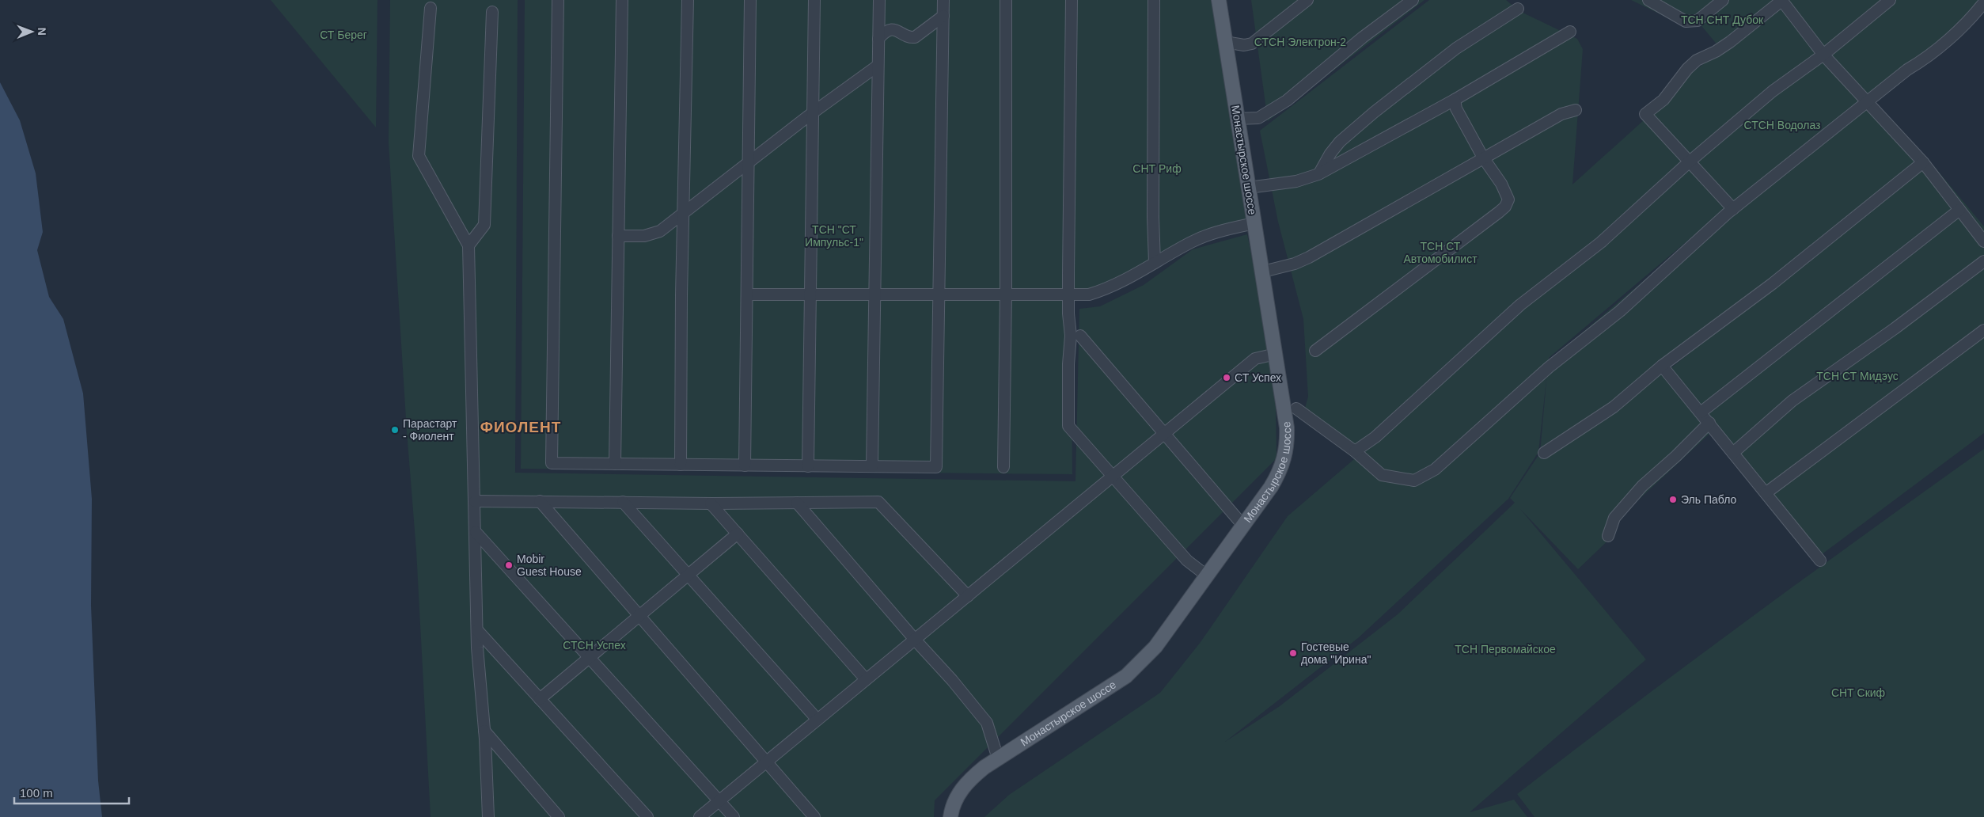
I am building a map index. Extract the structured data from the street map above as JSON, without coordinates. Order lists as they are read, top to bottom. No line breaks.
{"streets":{"main road":["Монастырское шоссе"]},"districts":["ФИОЛЕНТ"],"parks":["ТСН СНТ Дубок","СТ Берег","СТСН Электрон-2","СТСН Водолаз","СНТ Риф","ТСН \"СТ Импульс-1\"","ТСН СТ Автомобилист","ТСН СТ Мидэус","СТСН Успех","ТСН Первомайское","СНТ Скиф"],"places":["СТ Успех","Парастарт - Фиолент","Эль Пабло","Mobir Guest House","Гостевые дома \"Ирина\""],"scale_bar":"100 m","north":"right"}
